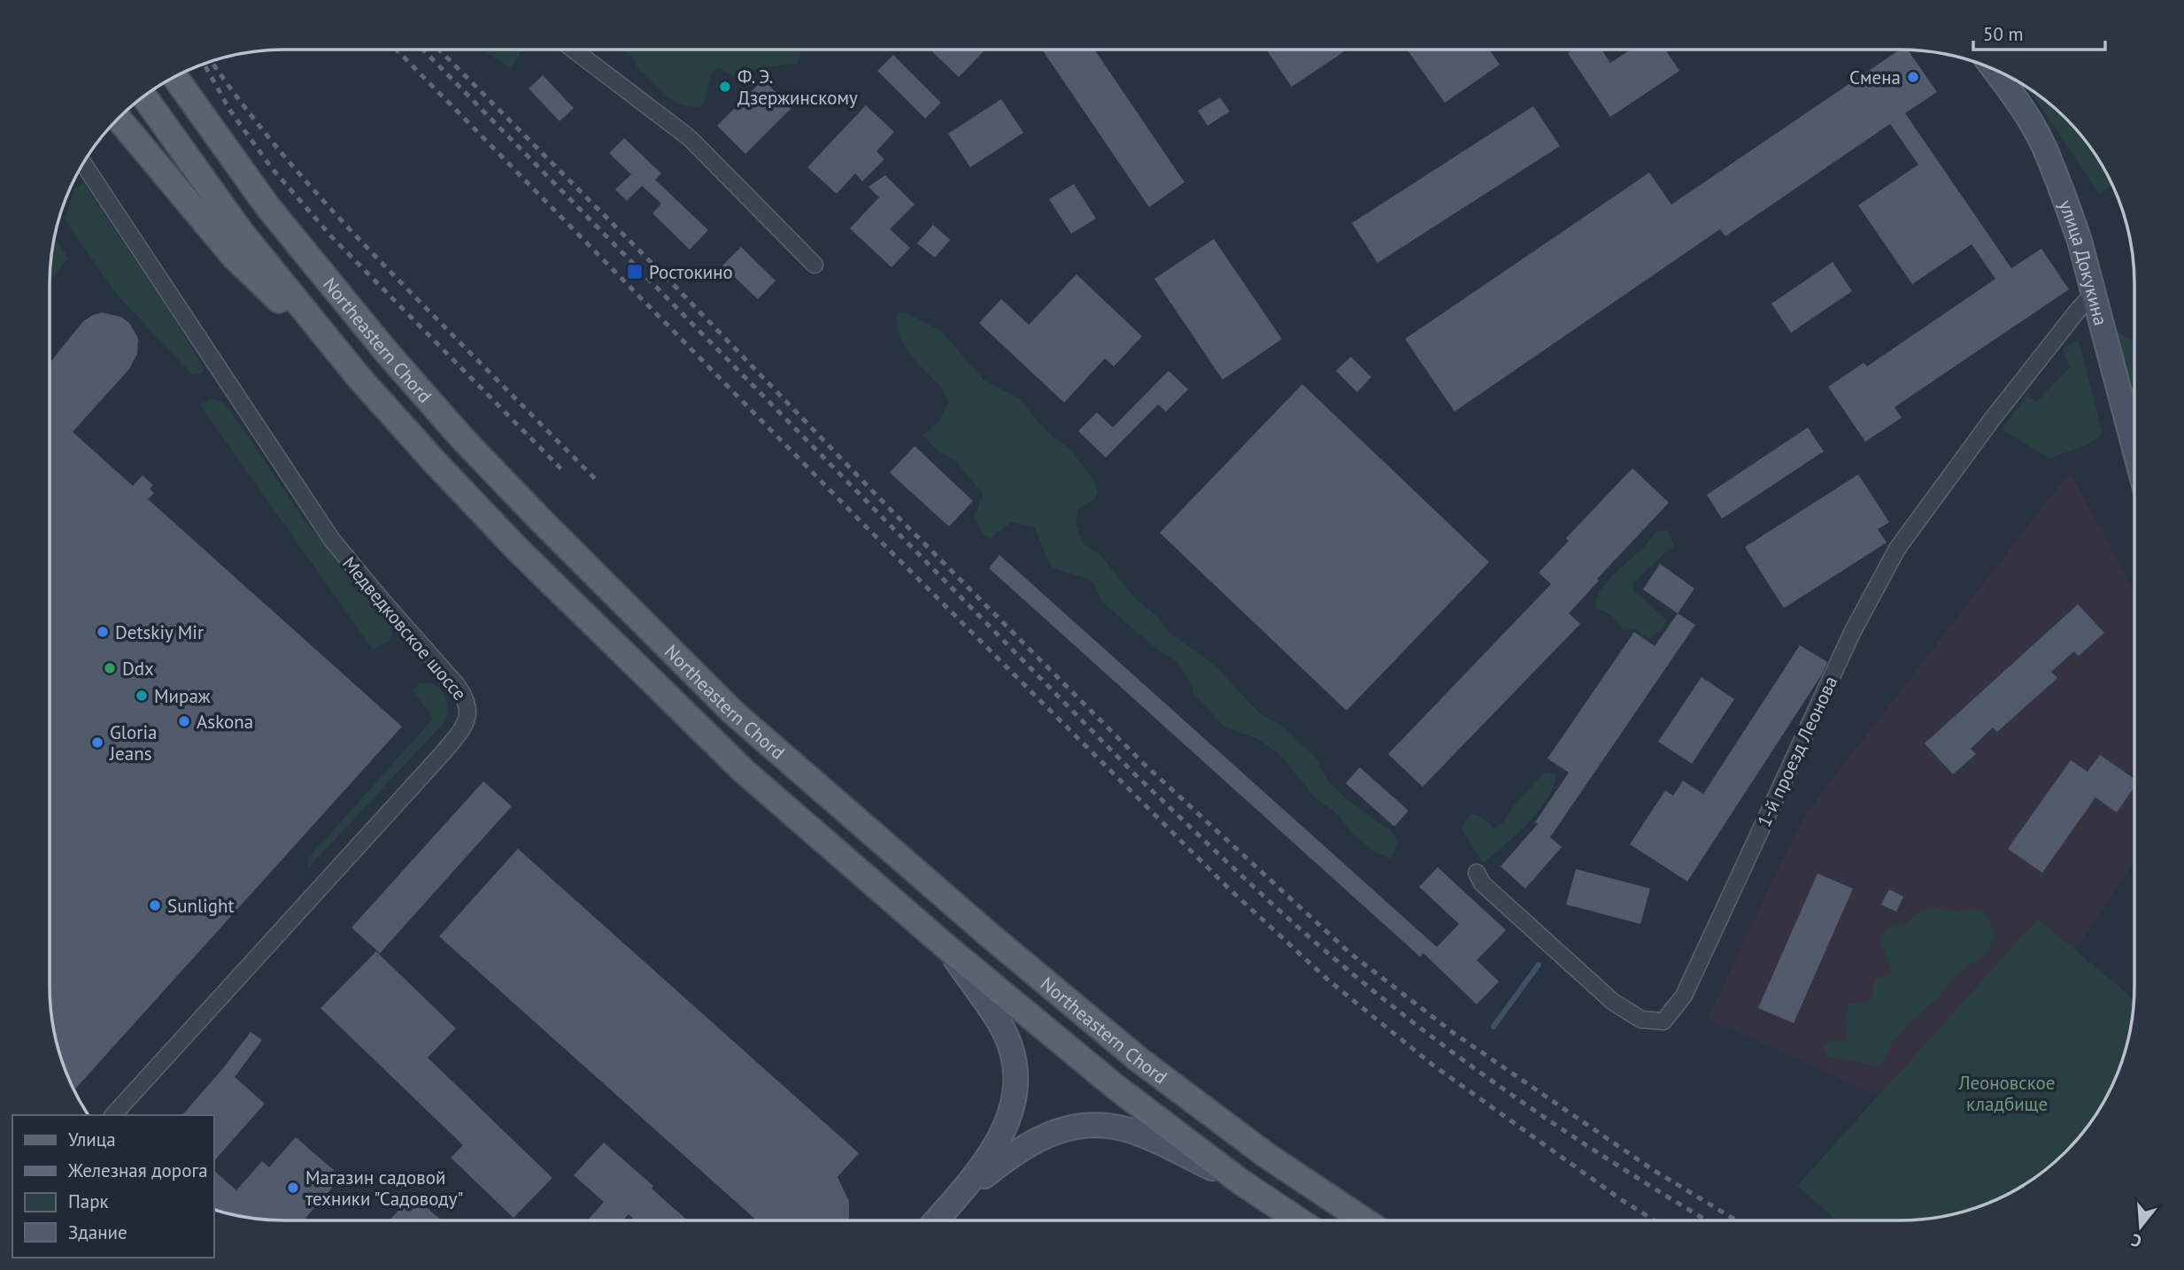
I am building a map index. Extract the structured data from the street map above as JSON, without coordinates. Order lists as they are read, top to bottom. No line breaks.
{"streets":{"main road":["улица Докукина","Northeastern Chord"],"street":["Медведковское шоссе","1-й проезд Леонова"]},"crossings":[["улица Докукина","1-й проезд Леонова"]],"parks":["Леоновское кладбище"],"places":{"other":["Смена","Ф. Э. Дзержинскому","Detskiy Mir","Ddx","Мираж","Askona","Gloria Jeans","Sunlight","Магазин садовой техники \"Садоводу\""],"transit":["Ростокино"]},"legend":["Улица","Железная дорога","Парк","Здание"],"scale_bar":"50 m","north":"bottom"}
